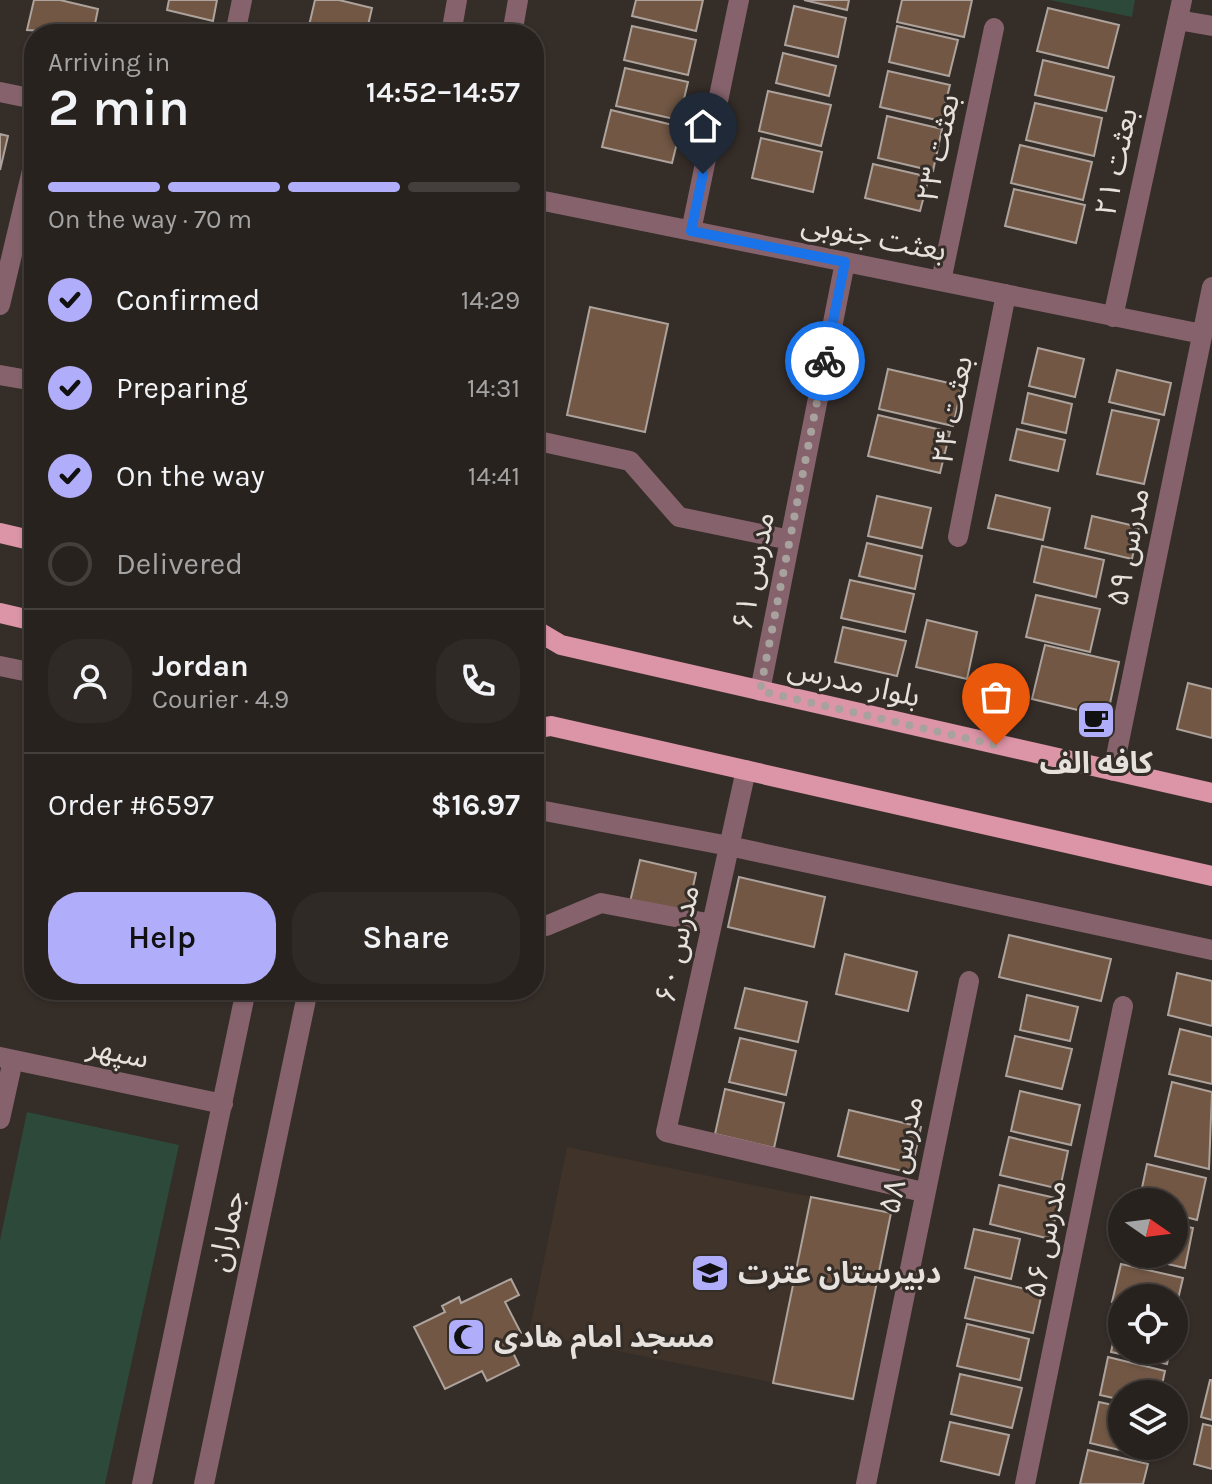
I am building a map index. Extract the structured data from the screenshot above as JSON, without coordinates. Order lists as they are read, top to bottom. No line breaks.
{"streets":{"main road":["بلوار مدرس"],"street":["بعثت ۲۳","بعثت ۲۱","بعثت جنوبی","بعثت ۲۴","مدرس ۵۹","مدرس ۶۱","مدرس ۶۰","سپهر","مدرس ۵۸","جماران","مدرس ۵۶"]},"crossings":[["بعثت ۲۳","بعثت جنوبی"],["بعثت ۲۱","بعثت جنوبی"],["بعثت جنوبی","بعثت ۲۴"],["بعثت جنوبی","مدرس ۵۹"],["بعثت جنوبی","مدرس ۶۱"],["مدرس ۵۹","بلوار مدرس"],["مدرس ۶۱","بلوار مدرس"],["مدرس ۶۰","مدرس ۵۸"],["سپهر","جماران"]],"places":{"cafe":["کافه الف"],"school or university":["دبیرستان عترت"],"mosque":["مسجد امام هادی"]},"north":"right","page":{"heading":["2 min","Arriving in","14:52–14:57"],"panel":["Jordan","Courier · 4.9","Order #6597","$16.97"],"bar":"On the way · 70 m","list":[["Confirmed","14:29"],["Preparing","14:31"],["On the way","14:41"],"Delivered"],"buttons":["Help","Share"]}}
